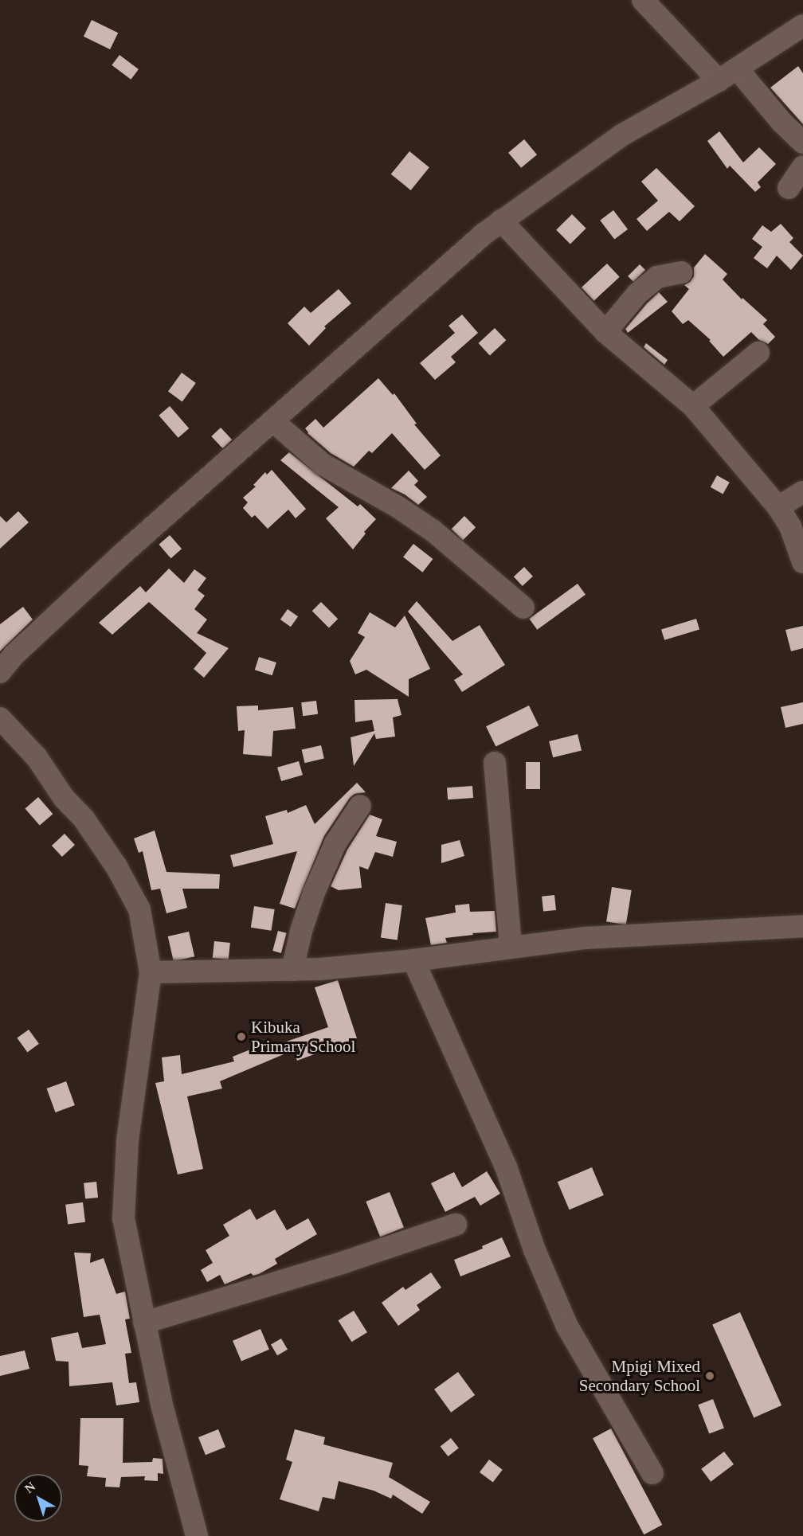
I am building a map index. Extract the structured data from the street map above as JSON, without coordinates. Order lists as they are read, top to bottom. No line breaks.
{"places":["Kibuka Primary School","Mpigi Mixed Secondary School"],"north":"top left"}
